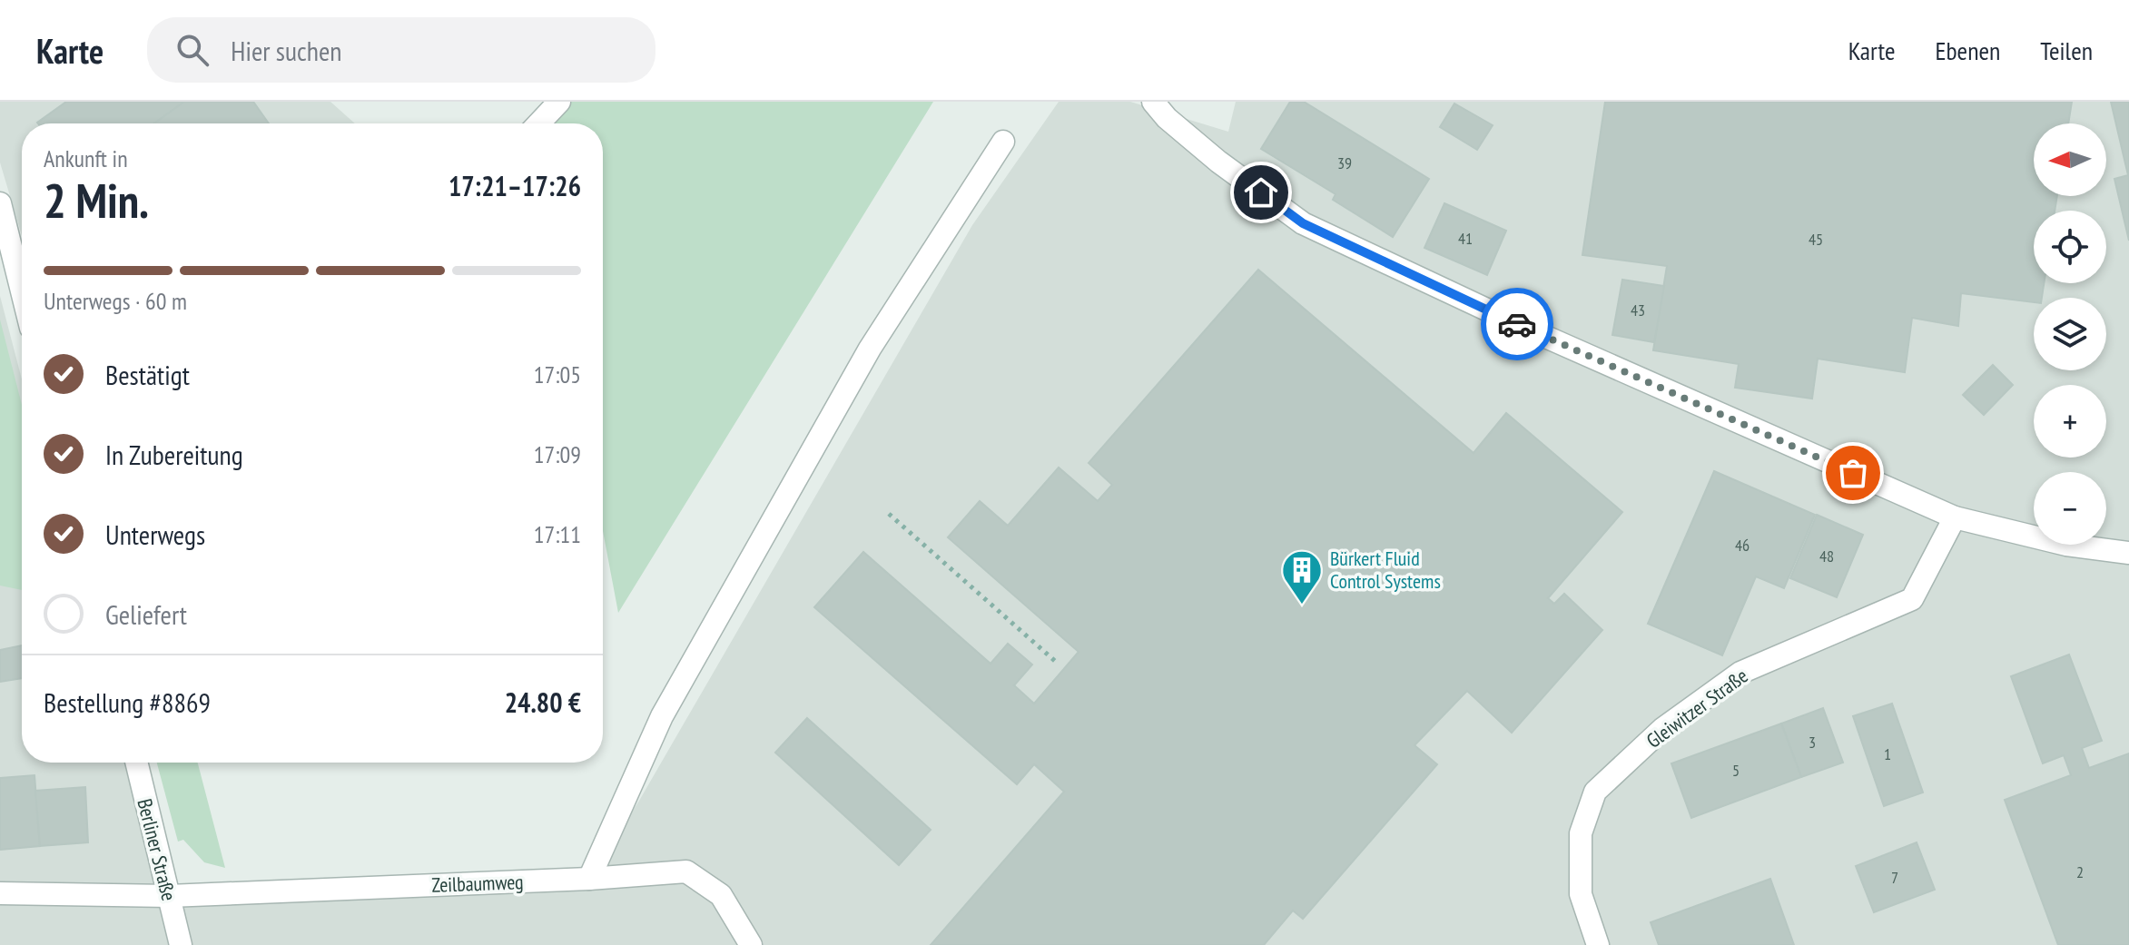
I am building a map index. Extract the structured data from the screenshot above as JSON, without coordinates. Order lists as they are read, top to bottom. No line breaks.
{"streets":{"street":["Gleiwitzer Straße","Berliner Straße","Zeilbaumweg"]},"crossings":[["Berliner Straße","Zeilbaumweg"]],"places":{"building":["Bürkert Fluid Control Systems"]},"house_numbers":["39","41","45","43","46","48","3","1","5","2","7"],"north":"left","page":{"header":"Karte","search":"Hier suchen","nav":["Karte","Ebenen","Teilen"],"map_buttons":["+","−"],"heading":["2 Min.","Ankunft in","17:21–17:26"],"panel":["Bestellung #8869","24.80 €"],"bar":"Unterwegs · 60 m","list":[["Bestätigt","17:05"],["In Zubereitung","17:09"],["Unterwegs","17:11"],"Geliefert"]}}
